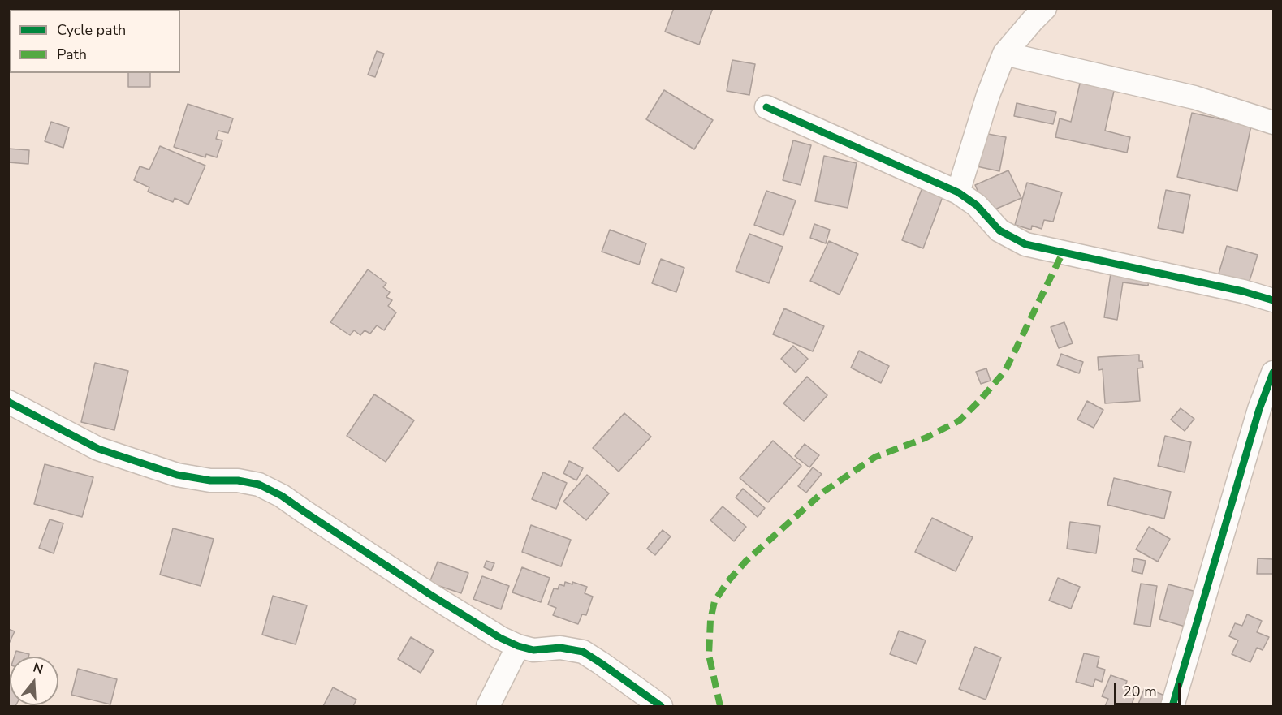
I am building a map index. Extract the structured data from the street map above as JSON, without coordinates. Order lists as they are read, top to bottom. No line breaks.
{"legend":["Cycle path","Path"],"scale_bar":"20 m","north":"top"}
